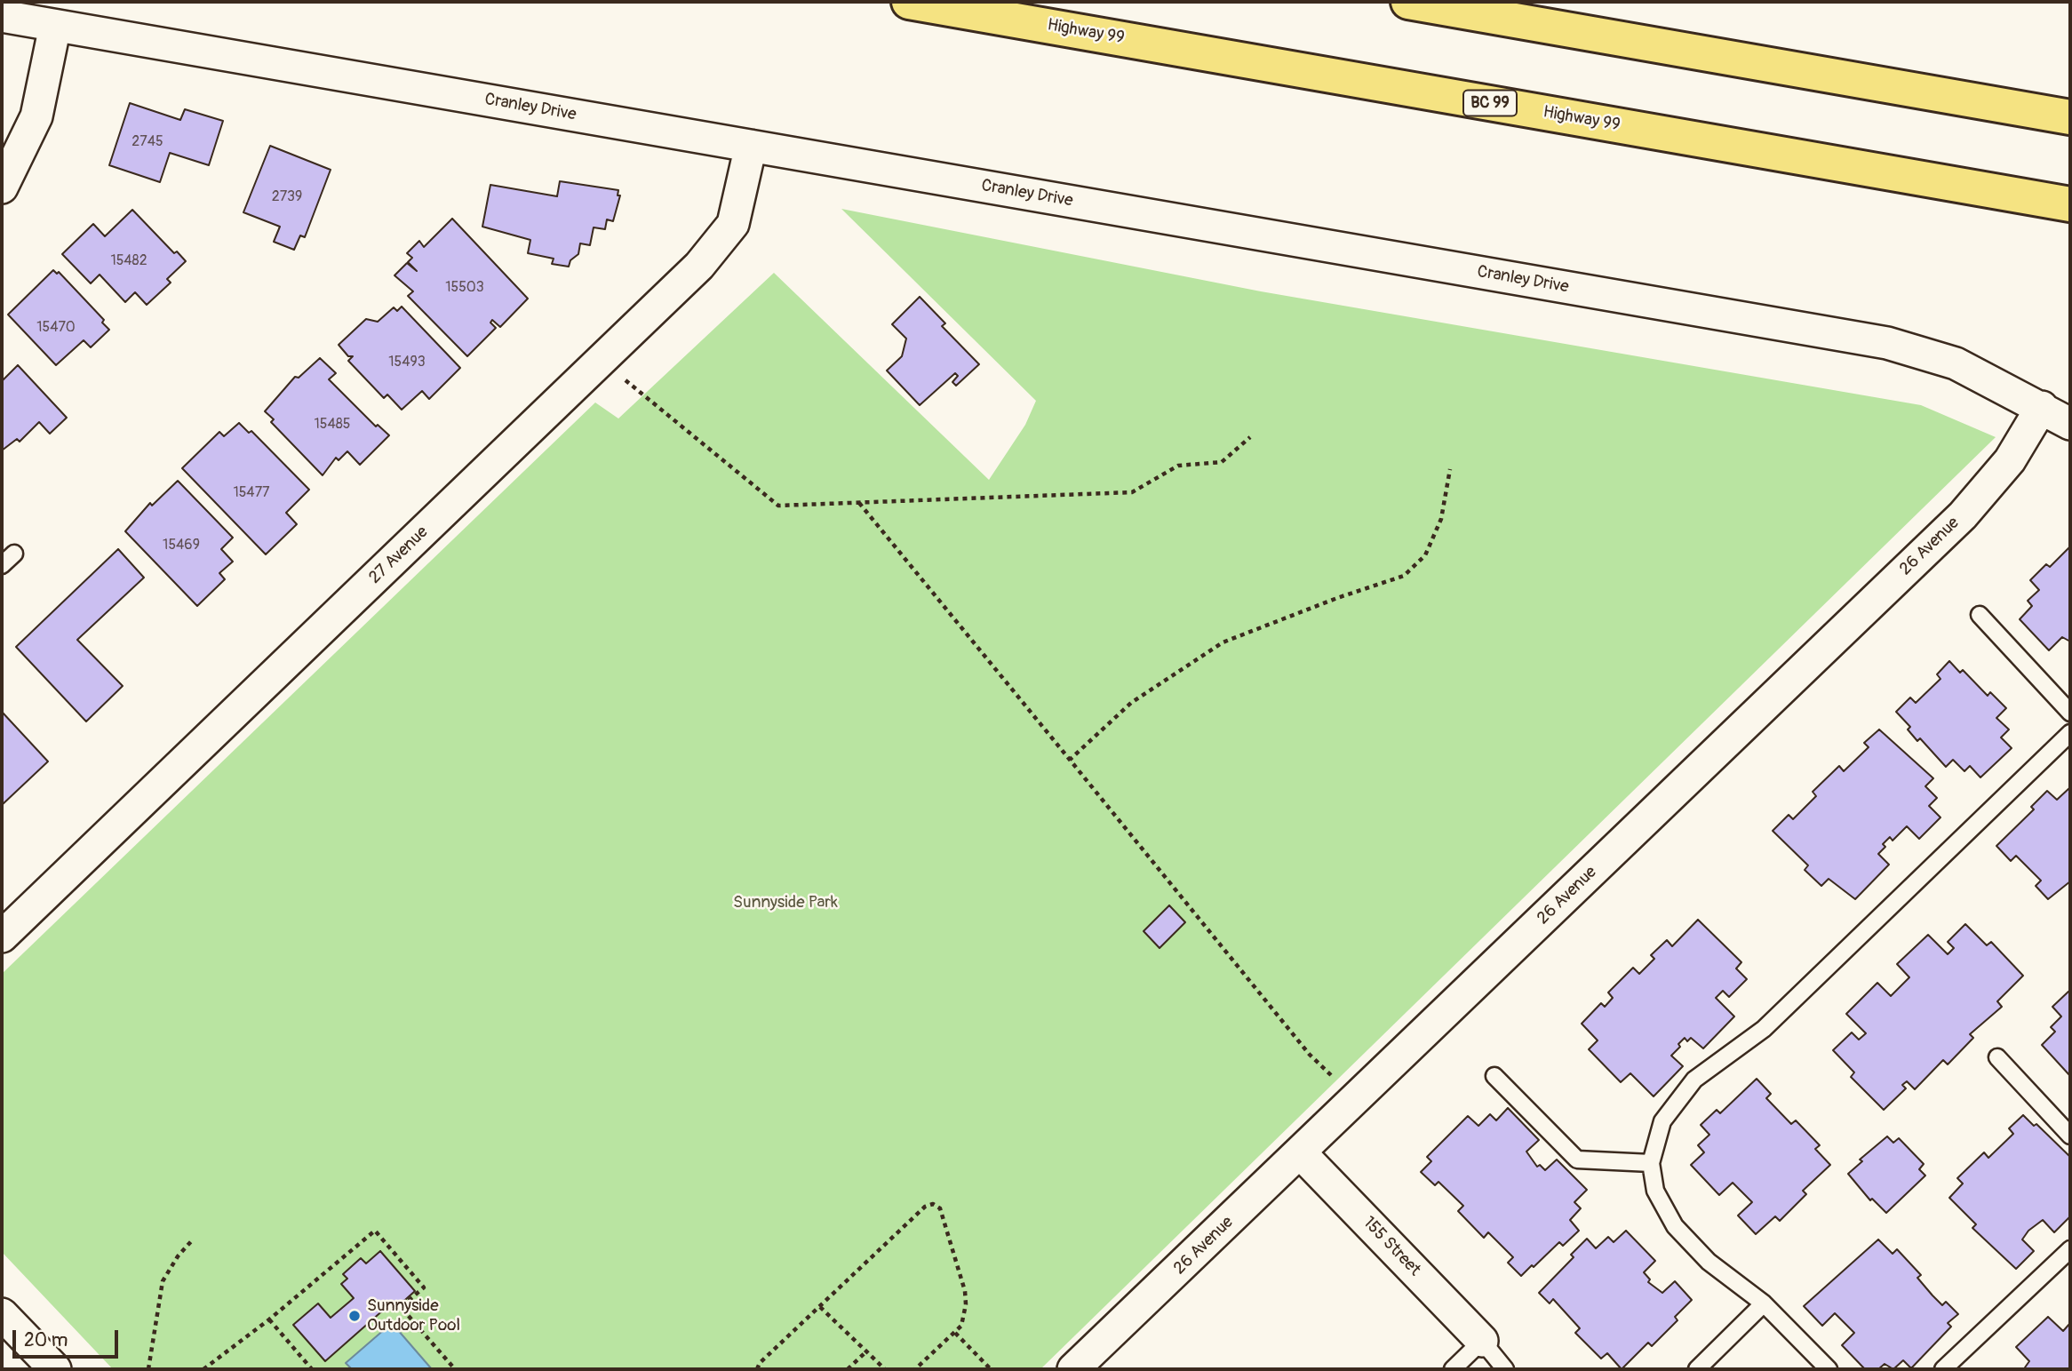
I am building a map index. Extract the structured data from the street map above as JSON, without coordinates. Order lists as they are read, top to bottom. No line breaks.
{"streets":{"highway":["Highway 99","BC 99"],"street":["Cranley Drive","26 Avenue","27 Avenue","155 Street"]},"crossings":[["Cranley Drive","26 Avenue"],["Cranley Drive","27 Avenue"],["26 Avenue","155 Street"]],"parks":["Sunnyside Park"],"places":["Sunnyside Outdoor Pool"],"house_numbers":["2745","2739","15482","15503","15470","15493","15485","15477","15469"],"scale_bar":"20 m"}
